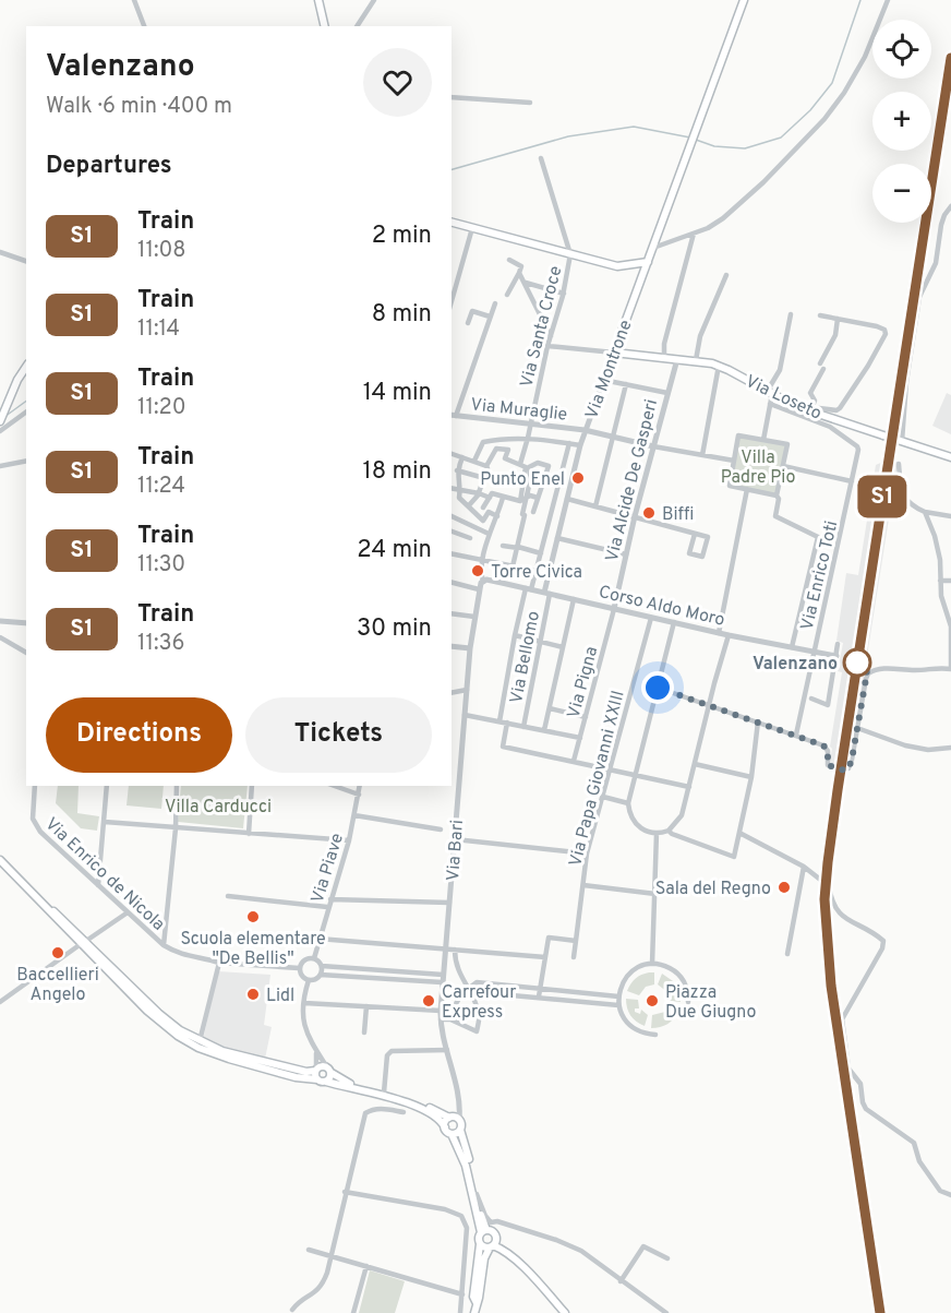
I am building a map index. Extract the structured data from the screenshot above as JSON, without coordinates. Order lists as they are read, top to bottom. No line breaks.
{"streets":{"main road":["Via Montrone","Via Loseto"],"street":["Via Santa Croce","Via Muraglie","Via Alcide De Gasperi","Via Enrico Toti","Corso Aldo Moro","Via Bellomo","Via Pigna","Via Papa Giovanni XXIII","Via Bari","Via Piave","Via Enrico de Nicola"]},"crossings":[["Via Santa Croce","Via Muraglie"],["Via Montrone","Via Loseto"],["Via Montrone","Via Muraglie"],["Via Montrone","Corso Aldo Moro"],["Via Montrone","Via Bellomo"],["Via Loseto","Via Alcide De Gasperi"],["Via Muraglie","Via Alcide De Gasperi"],["Via Alcide De Gasperi","Corso Aldo Moro"],["Via Alcide De Gasperi","Via Pigna"],["Via Enrico Toti","Corso Aldo Moro"],["Corso Aldo Moro","Via Bellomo"],["Corso Aldo Moro","Via Pigna"],["Corso Aldo Moro","Via Papa Giovanni XXIII"],["Corso Aldo Moro","Via Bari"]],"parks":["Villa Padre Pio","Villa Carducci"],"places":["Punto Enel","Biffi","Torre Civica","Valenzano","Sala del Regno","Scuola elementare \"De Bellis\"","Baccellieri Angelo","Lidl","Carrefour Express","Piazza Due Giugno"],"page":{"on_map":"S1","map_buttons":["+","−"],"heading":[["Valenzano","Walk · 6 min · 400 m"],"Departures"],"list":[{"mark":"S1","name":"Train","note":"11:08","value":"2 min"},{"mark":"S1","name":"Train","note":"11:14","value":"8 min"},{"mark":"S1","name":"Train","note":"11:20","value":"14 min"},{"mark":"S1","name":"Train","note":"11:24","value":"18 min"},{"mark":"S1","name":"Train","note":"11:30","value":"24 min"},{"mark":"S1","name":"Train","note":"11:36","value":"30 min"}],"buttons":["Directions","Tickets"]}}
